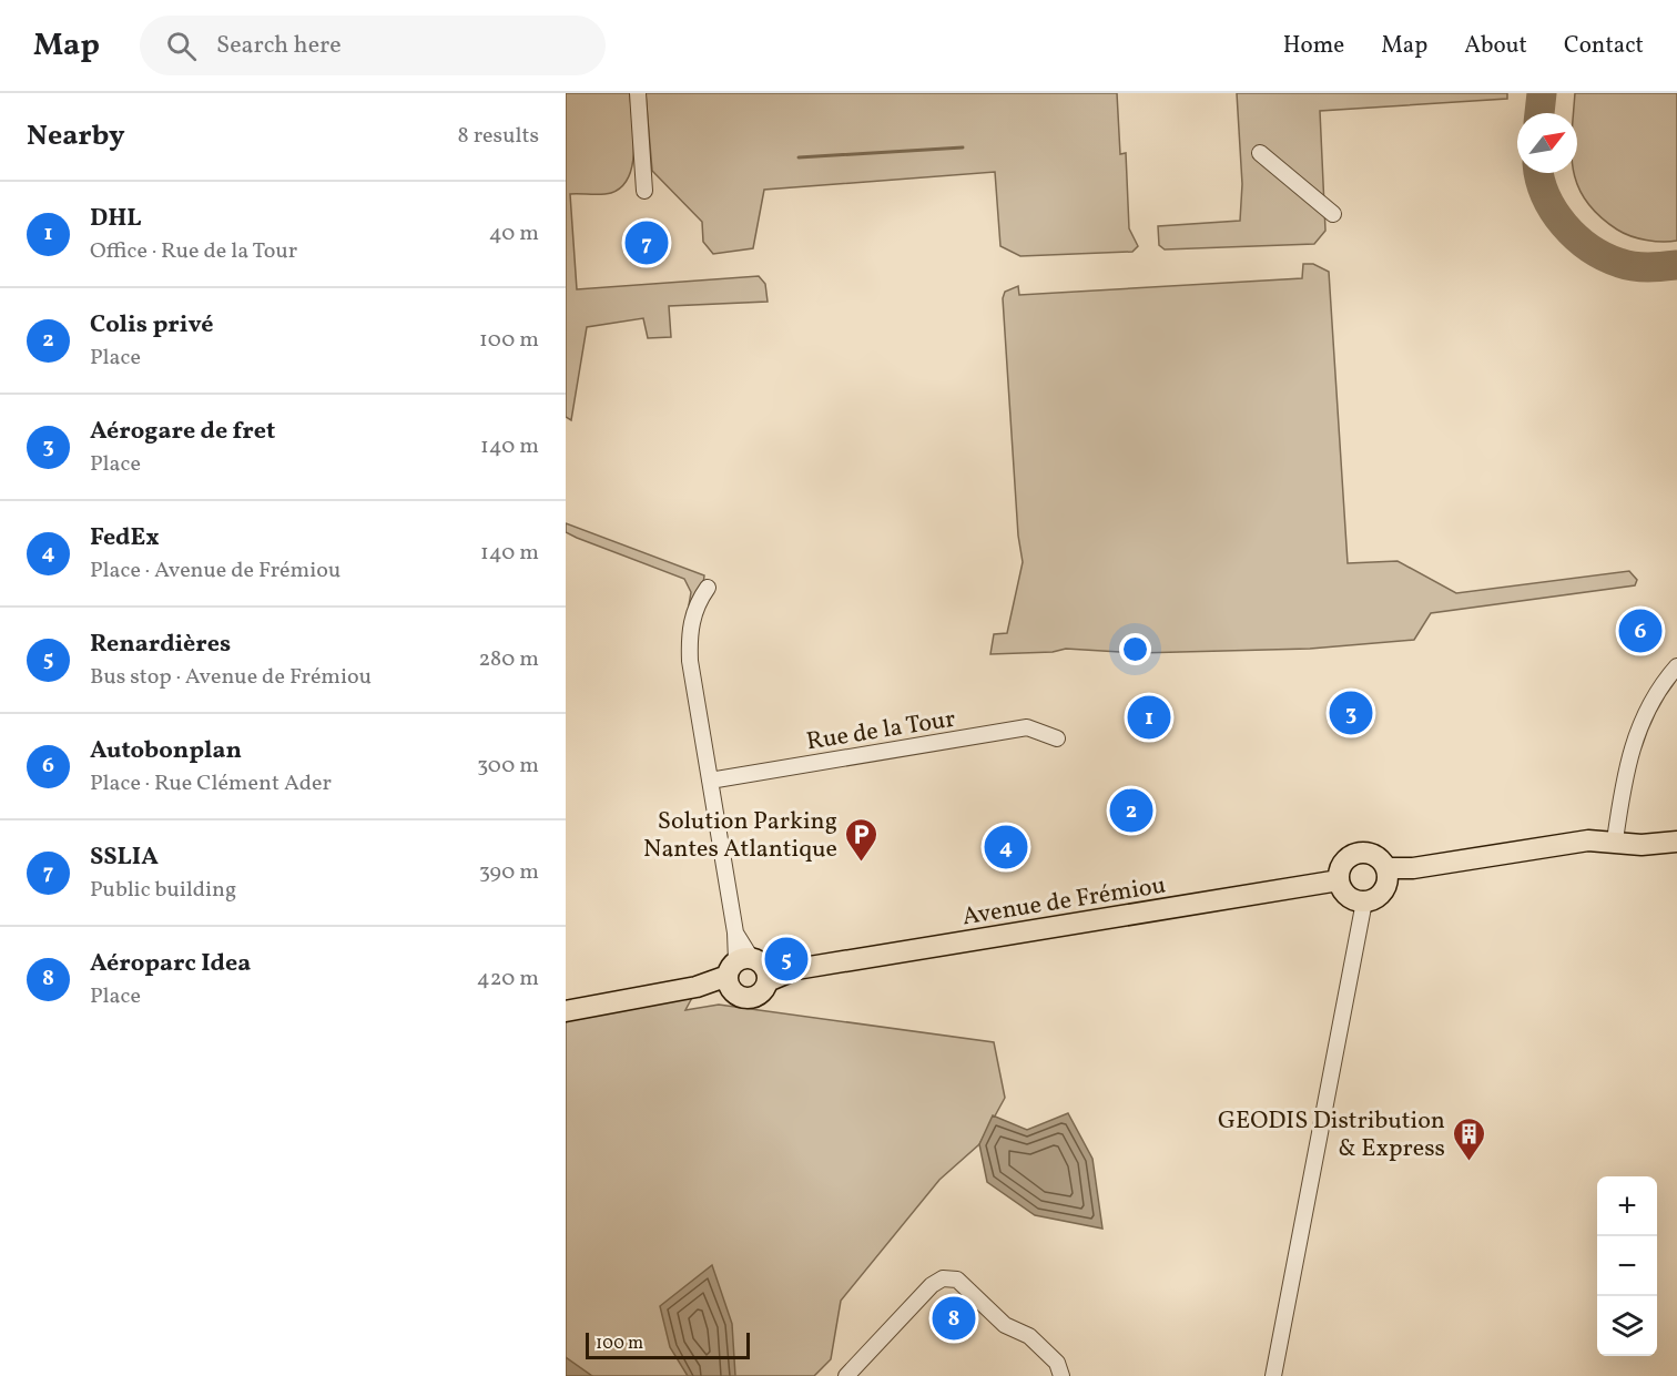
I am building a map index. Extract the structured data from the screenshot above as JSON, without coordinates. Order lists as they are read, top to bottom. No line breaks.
{"streets":{"main road":["Avenue de Frémiou"],"street":["Rue de la Tour"]},"places":{"parking":["Solution Parking Nantes Atlantique"],"building":["GEODIS Distribution & Express"]},"scale_bar":"100 m","north":"top right","page":{"header":"Map","search":"Search here","nav":["Home","Map","About","Contact"],"heading":["Nearby","8 results"],"list":[{"mark":"1","name":"DHL","note":"Office · Rue de la Tour","value":"40 m"},{"mark":"2","name":"Colis privé","note":"Place","value":"100 m"},{"mark":"3","name":"Aérogare de fret","note":"Place","value":"140 m"},{"mark":"4","name":"FedEx","note":"Place · Avenue de Frémiou","value":"140 m"},{"mark":"5","name":"Renardières","note":"Bus stop · Avenue de Frémiou","value":"280 m"},{"mark":"6","name":"Autobonplan","note":"Place · Rue Clément Ader","value":"300 m"},{"mark":"7","name":"SSLIA","note":"Public building","value":"390 m"},{"mark":"8","name":"Aéroparc Idea","note":"Place","value":"420 m"}],"pins":["7","6","3","1","2","4","5","8"],"map_buttons":["+","−"],"scale":"100 m"}}
